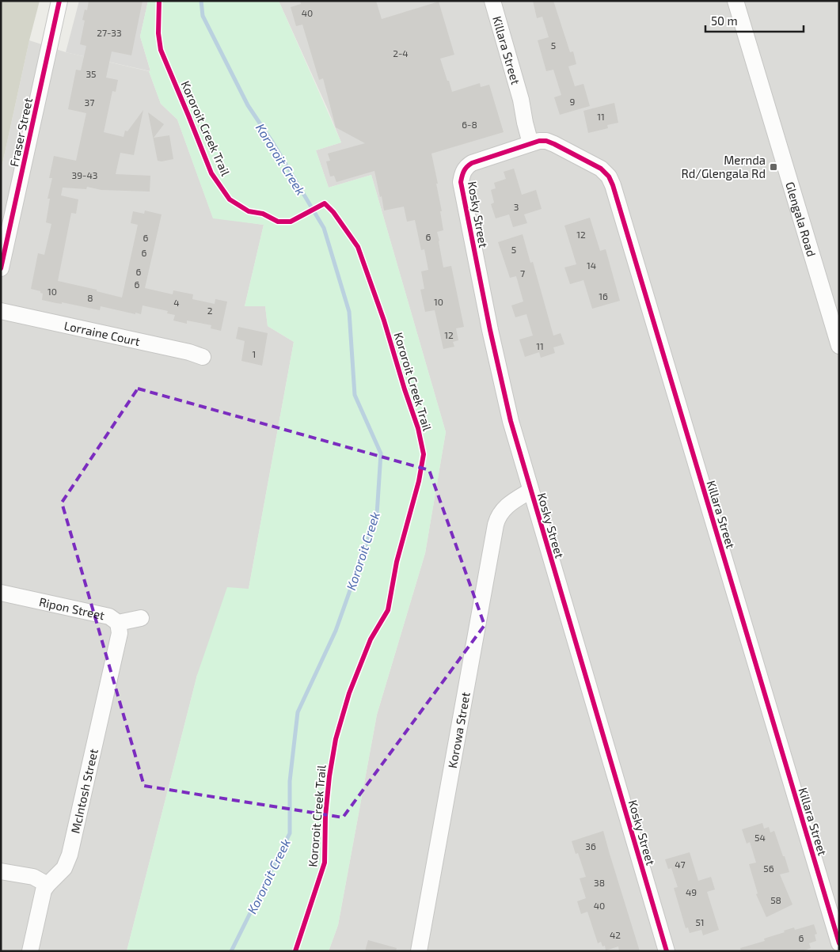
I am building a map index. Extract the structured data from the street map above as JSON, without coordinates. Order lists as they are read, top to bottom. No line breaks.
{"streets":{"street":["Killara Street","Fraser Street","Kosky Street","Glengala Road","Lorraine Court","Ripon Street","Korowa Street","McIntosh Street"],"cycle path":["Kororoit Creek Trail"]},"crossings":[["Killara Street","Kosky Street"],["Kosky Street","Korowa Street"],["Ripon Street","McIntosh Street"]],"water":["Kororoit Creek"],"places":{"transit":["Mernda Rd/Glengala Rd"]},"house_numbers":["40","27-33","5","2-4","35","9","37","11","6-8","39-43","3","12","6","6","5","6","14","6","7","6","10","16","8","10","4","2","12","11","1","54","36","47","56","38","49","58","40","51","42","6"],"scale_bar":"50 m"}
